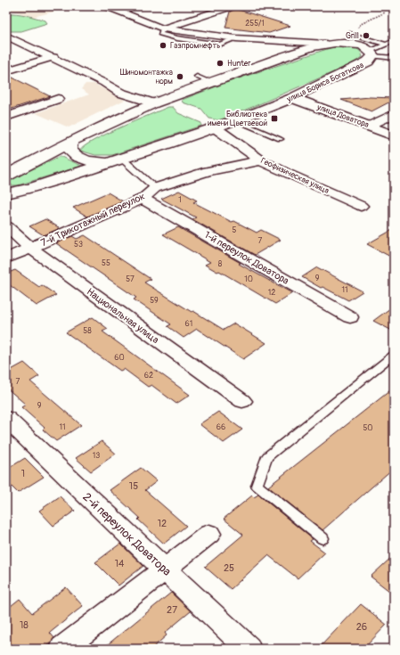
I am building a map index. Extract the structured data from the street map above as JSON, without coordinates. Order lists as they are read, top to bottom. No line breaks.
{"streets":{"main road":["улица Бориса Богаткова","улица Доватора"],"street":["Геофизическая улица","7-й Трикотажный переулок","1-й переулок Доватора","Национальная улица","2-й переулок Доватора"]},"crossings":[["улица Бориса Богаткова","улица Доватора"],["улица Бориса Богаткова","Геофизическая улица"],["Геофизическая улица","7-й Трикотажный переулок"],["7-й Трикотажный переулок","1-й переулок Доватора"],["7-й Трикотажный переулок","Национальная улица"]],"places":{"other":["Grill","Газпромнефть","Hunter","Шиномонтажка норм"],"transit":["Библиотека имени Цветаевой"]},"house_numbers":["255/1","1","5","7","53","55","8","9","57","10","11","12","59","61","58","60","62","7","9","11","66","50","13","1","15","12","14","25","27","18","26"]}
